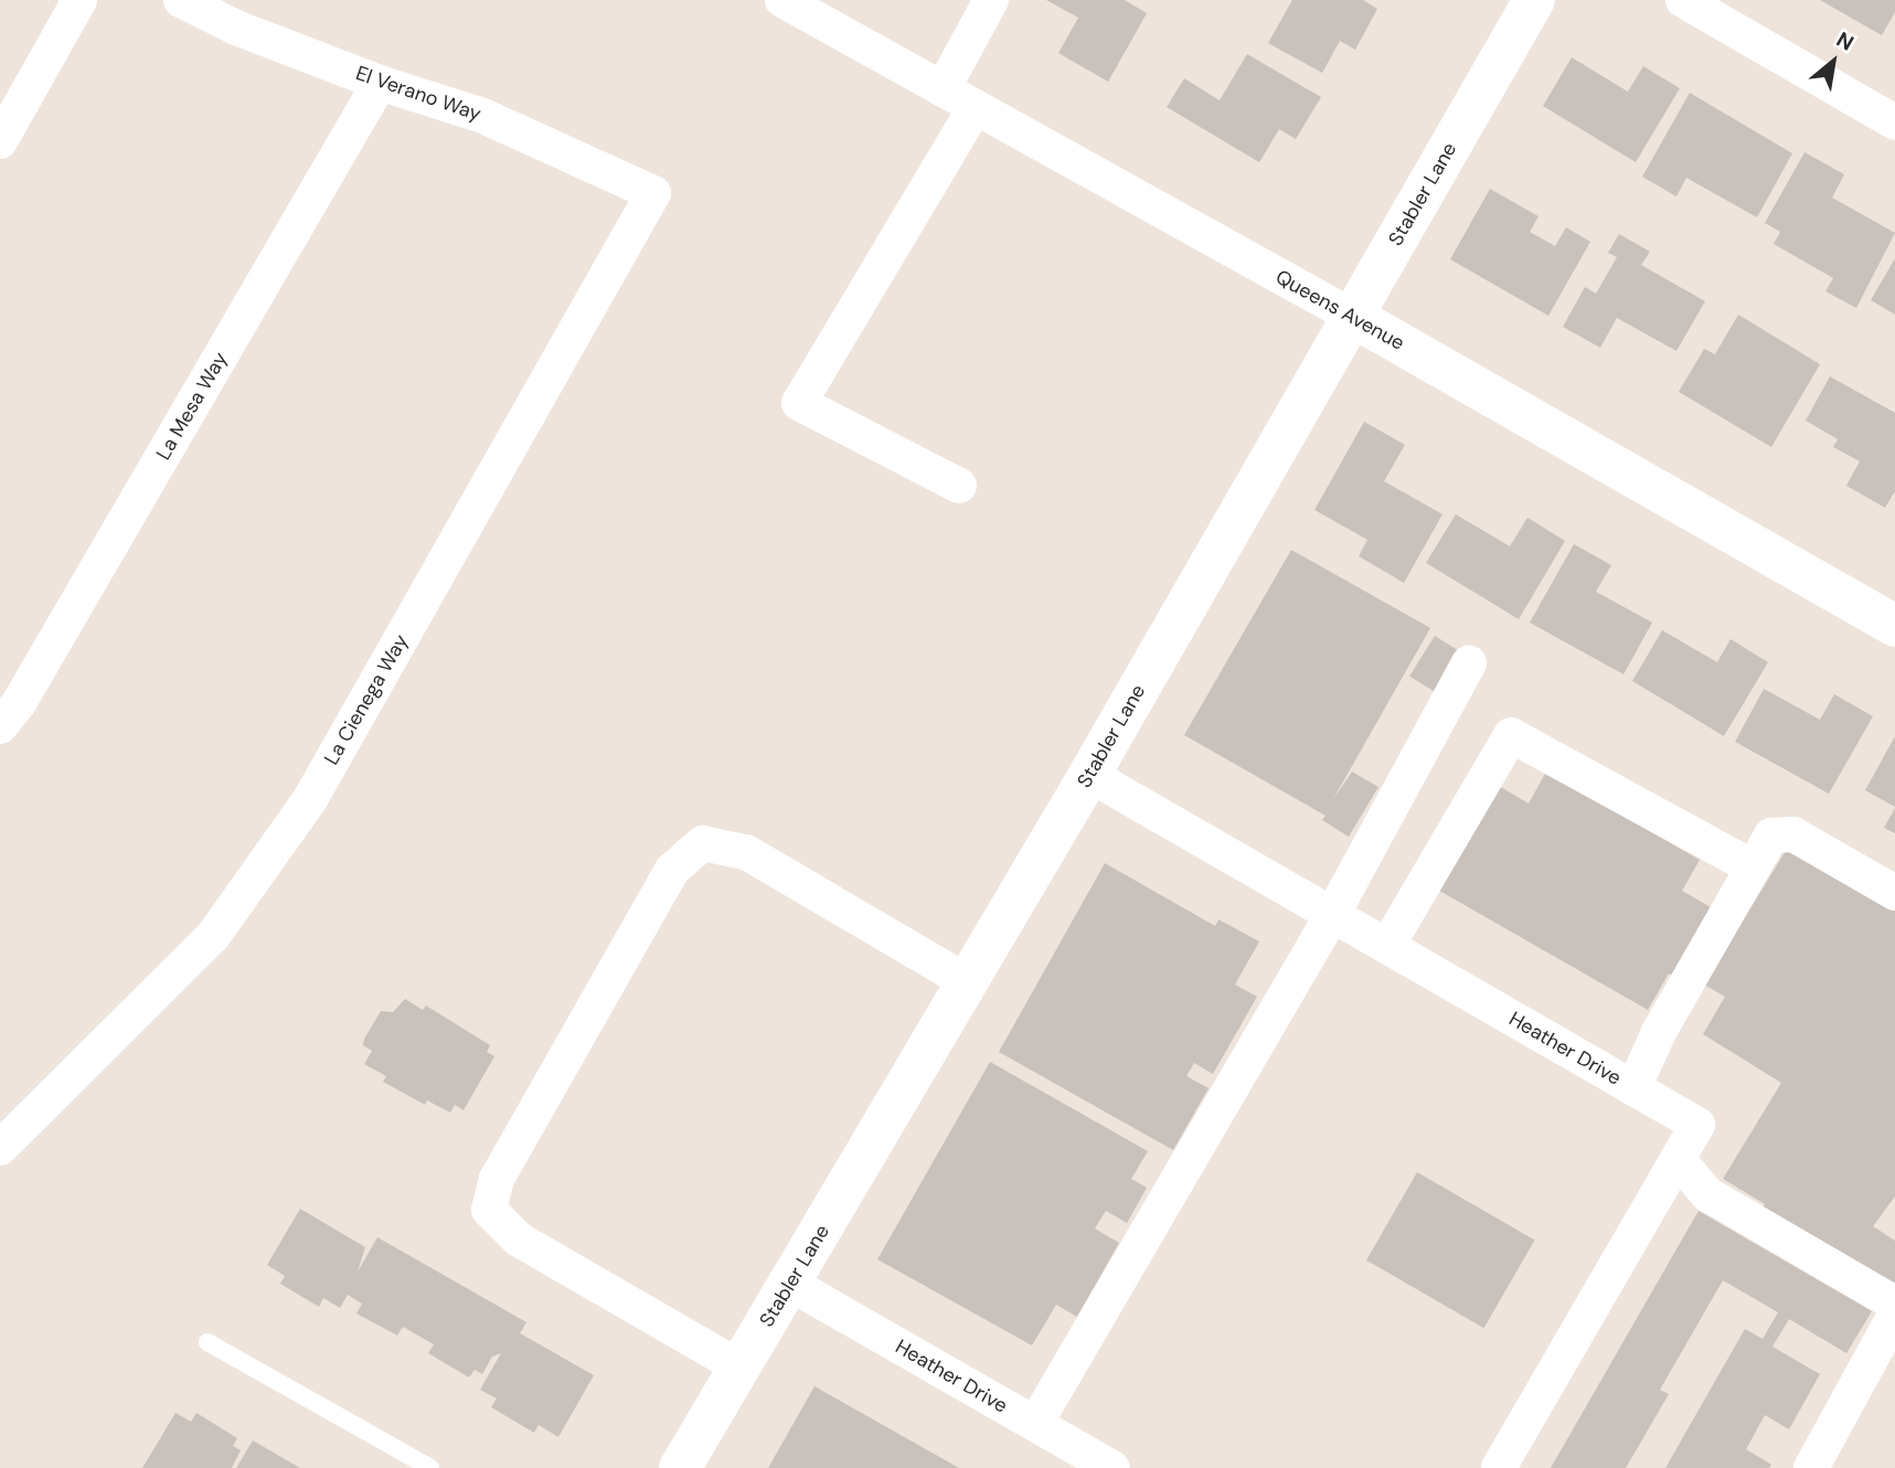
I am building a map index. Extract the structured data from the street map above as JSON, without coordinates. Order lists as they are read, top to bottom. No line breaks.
{"streets":{"street":["El Verano Way","Stabler Lane","Queens Avenue","La Mesa Way","La Cienega Way","Heather Drive"]},"crossings":[["El Verano Way","La Mesa Way"],["El Verano Way","La Cienega Way"],["Stabler Lane","Queens Avenue"],["Stabler Lane","Heather Drive"]],"north":"top right"}
